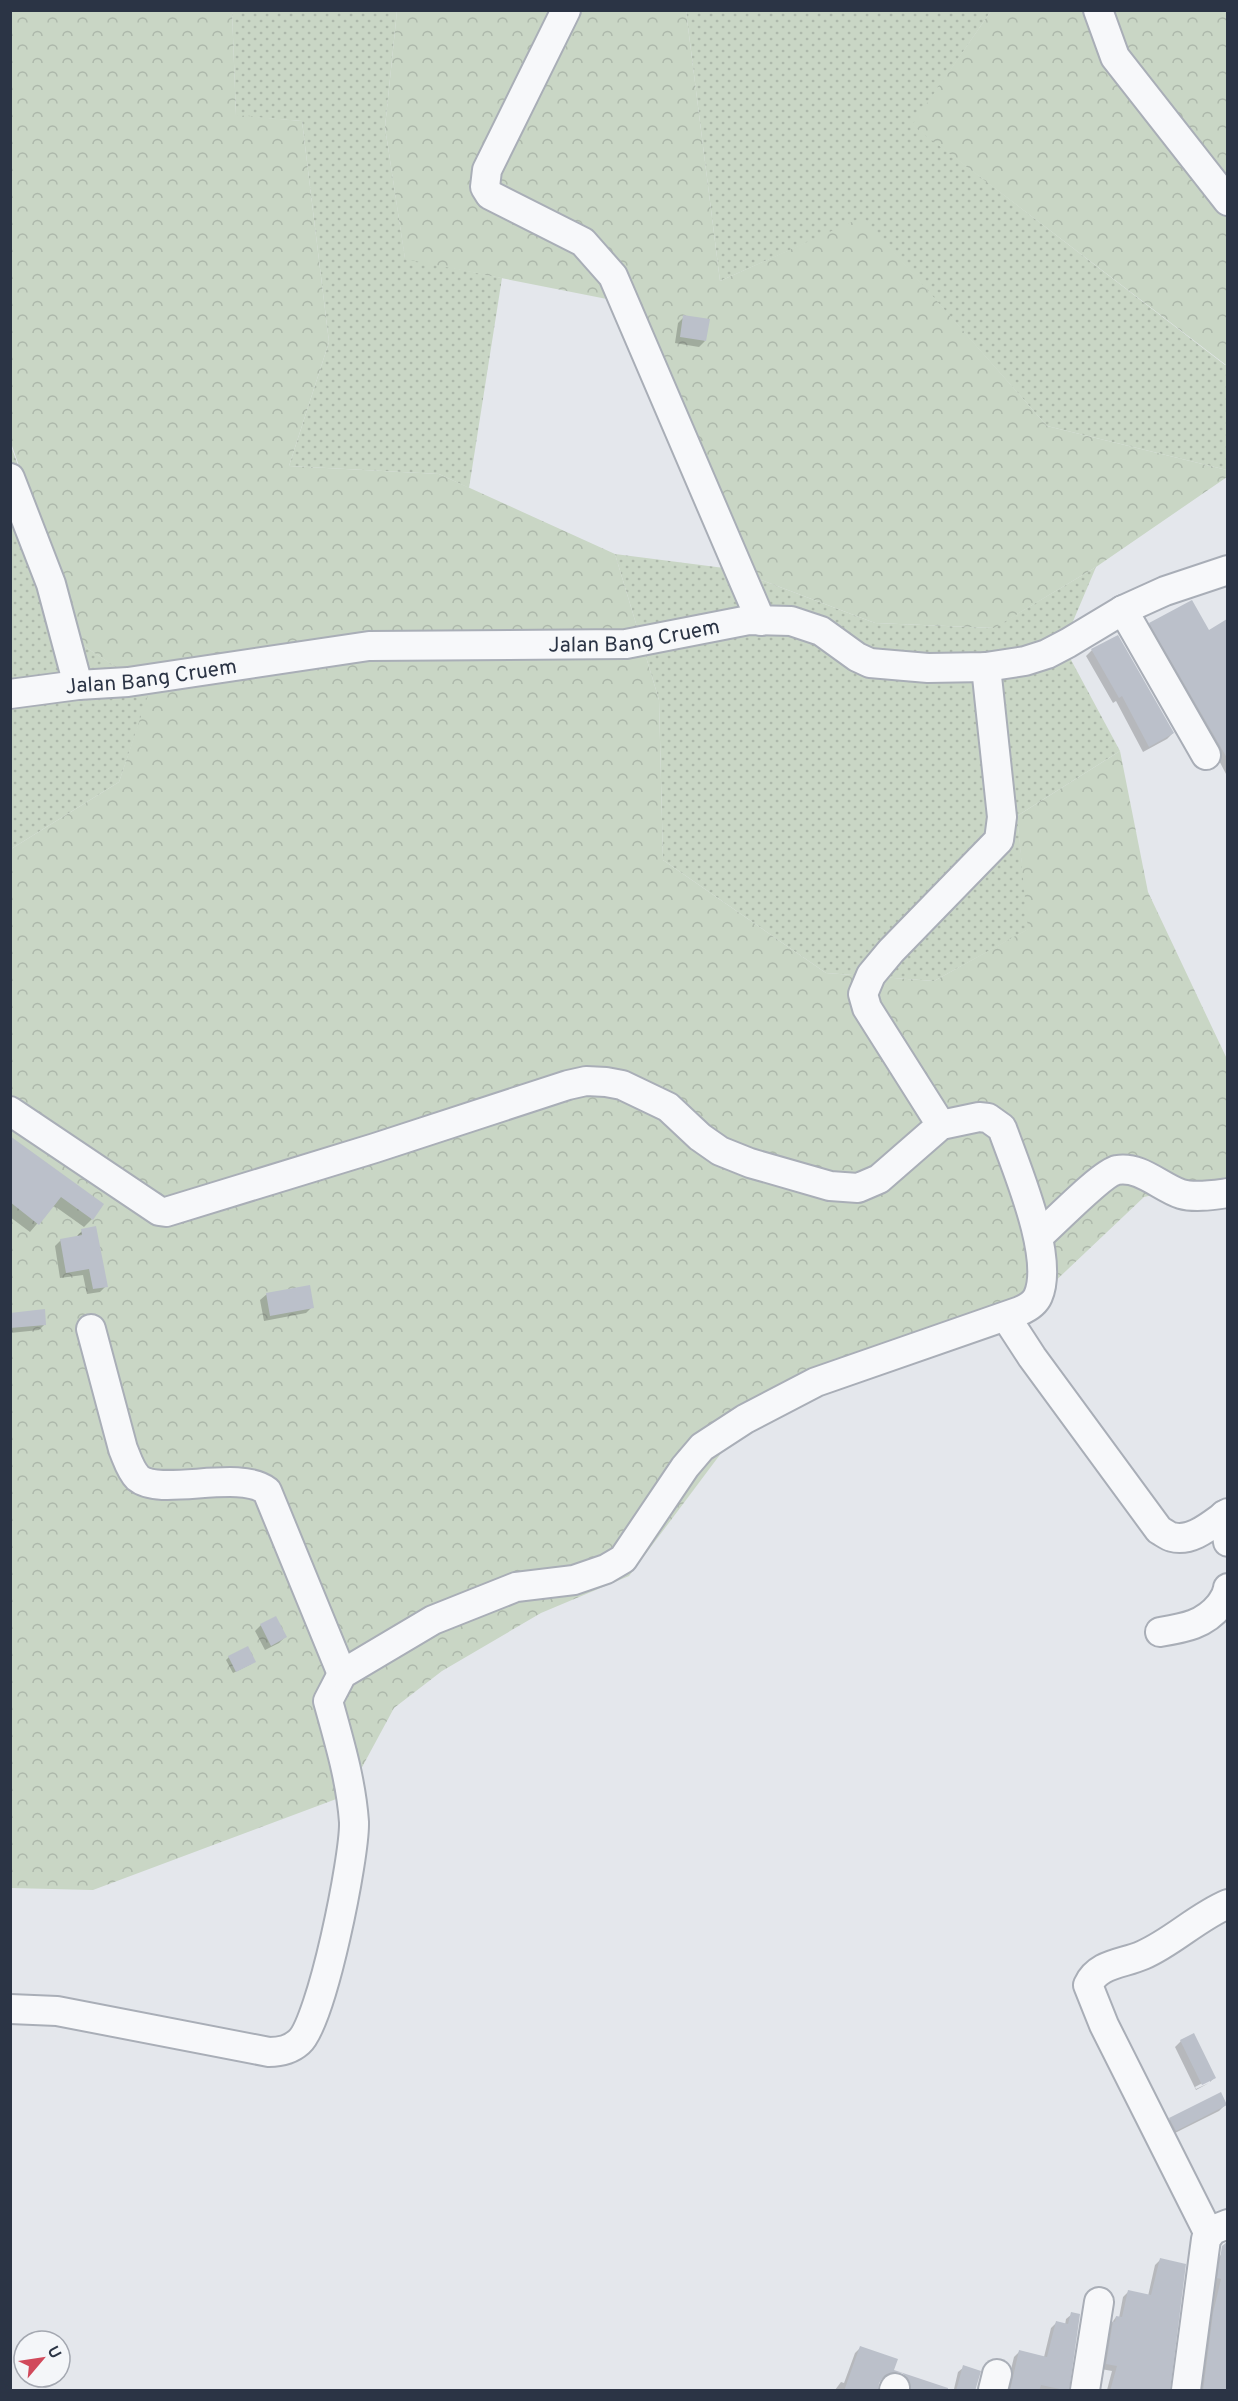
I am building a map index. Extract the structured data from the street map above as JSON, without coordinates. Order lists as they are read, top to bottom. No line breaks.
{"streets":{"street":["Jalan Bang Cruem"]},"north":"top right"}
